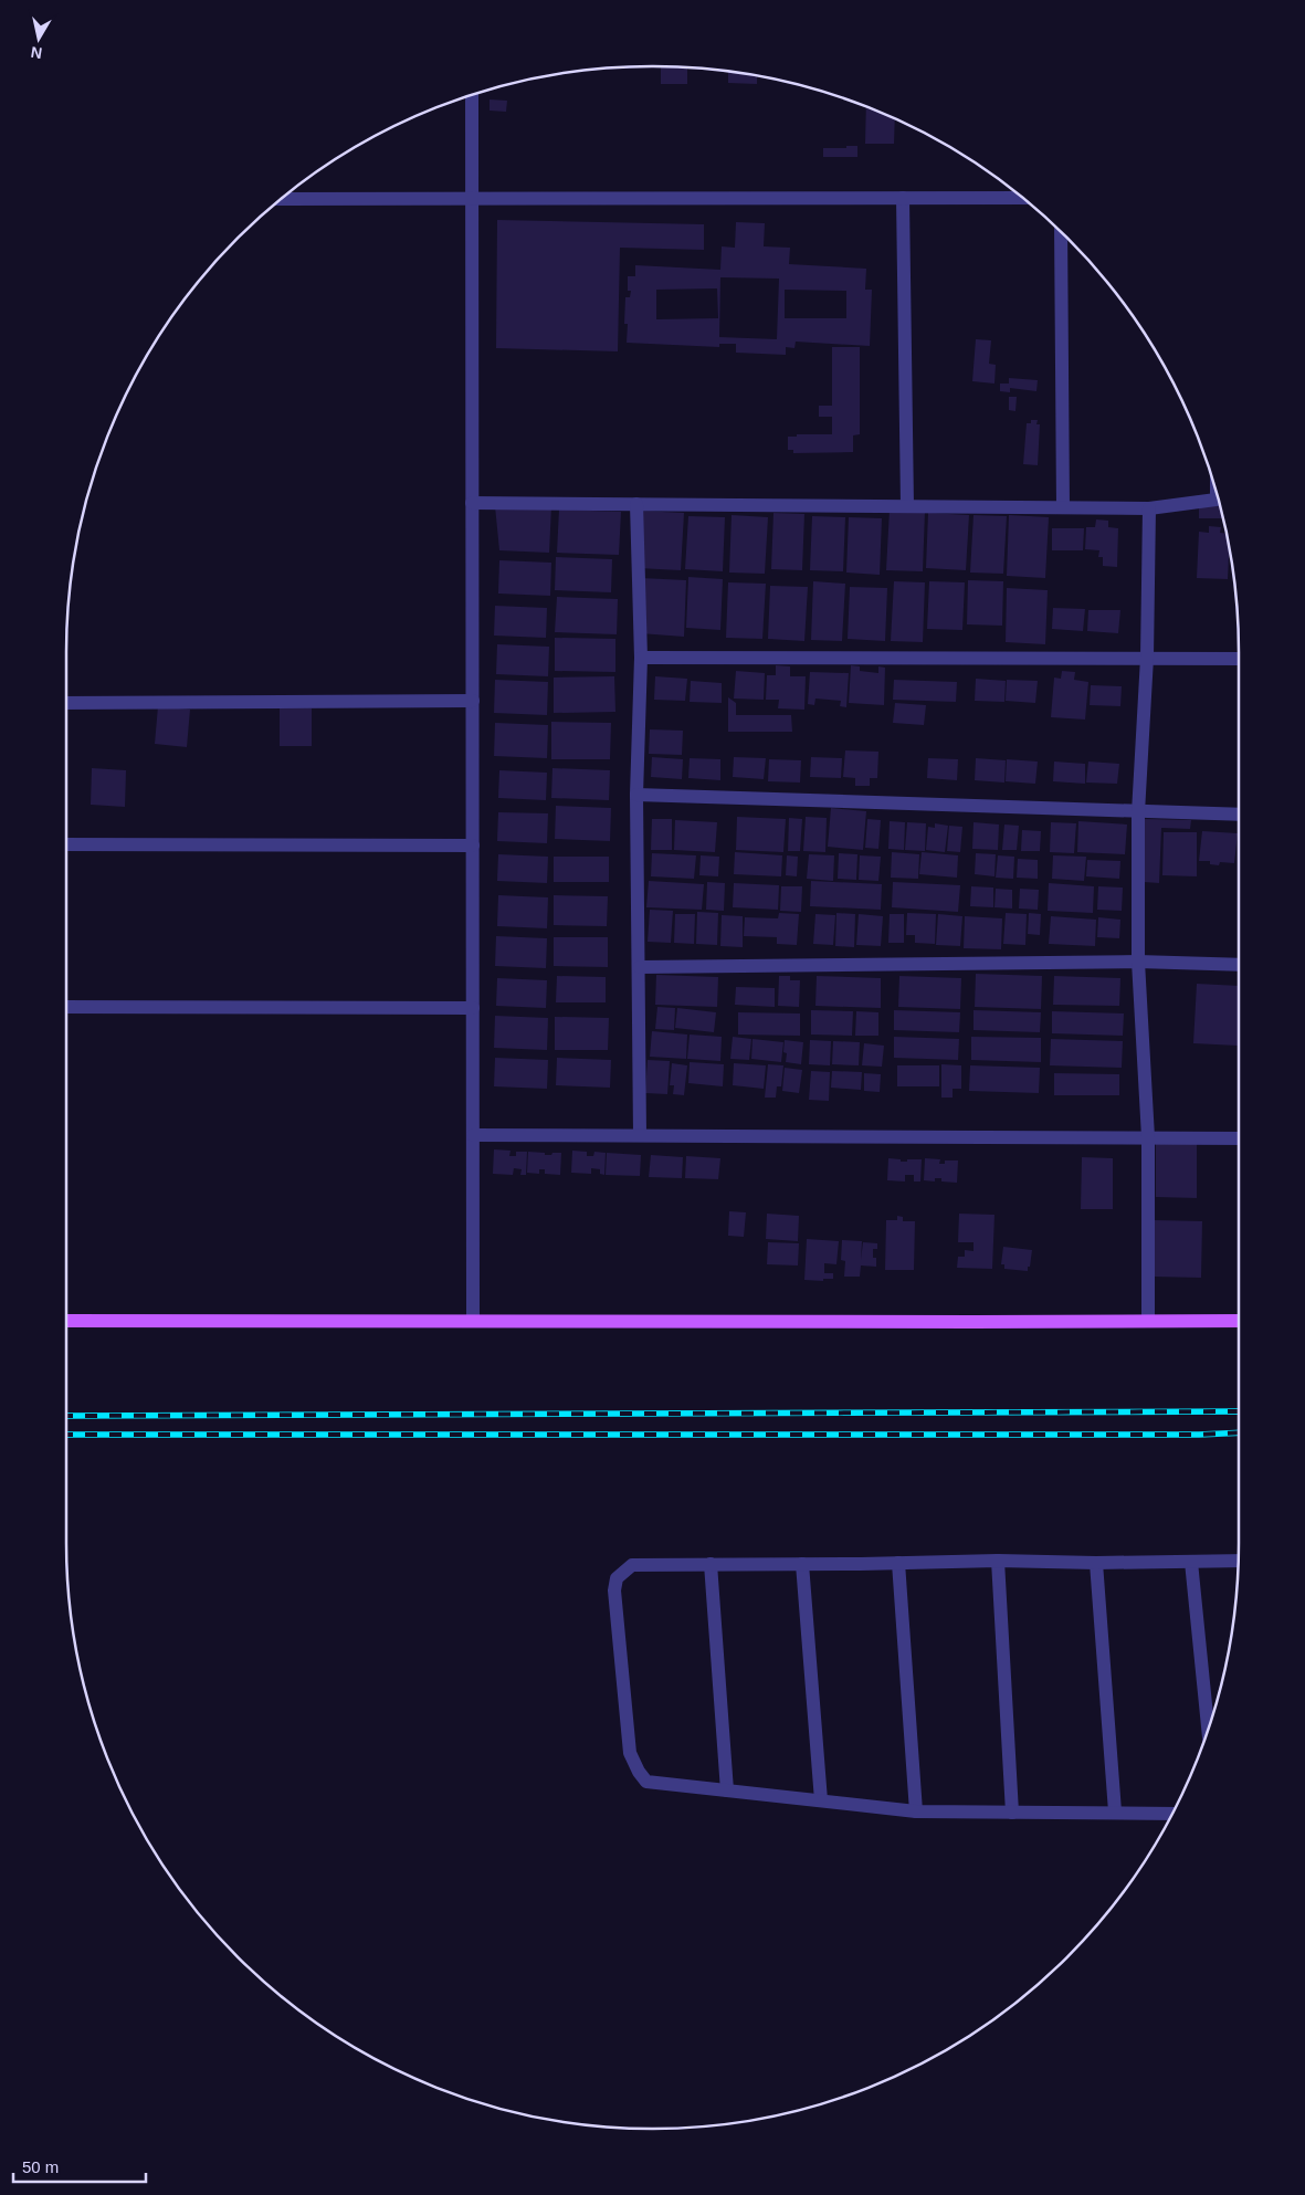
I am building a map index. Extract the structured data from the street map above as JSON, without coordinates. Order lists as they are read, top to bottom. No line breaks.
{"scale_bar":"50 m","north":"bottom"}
